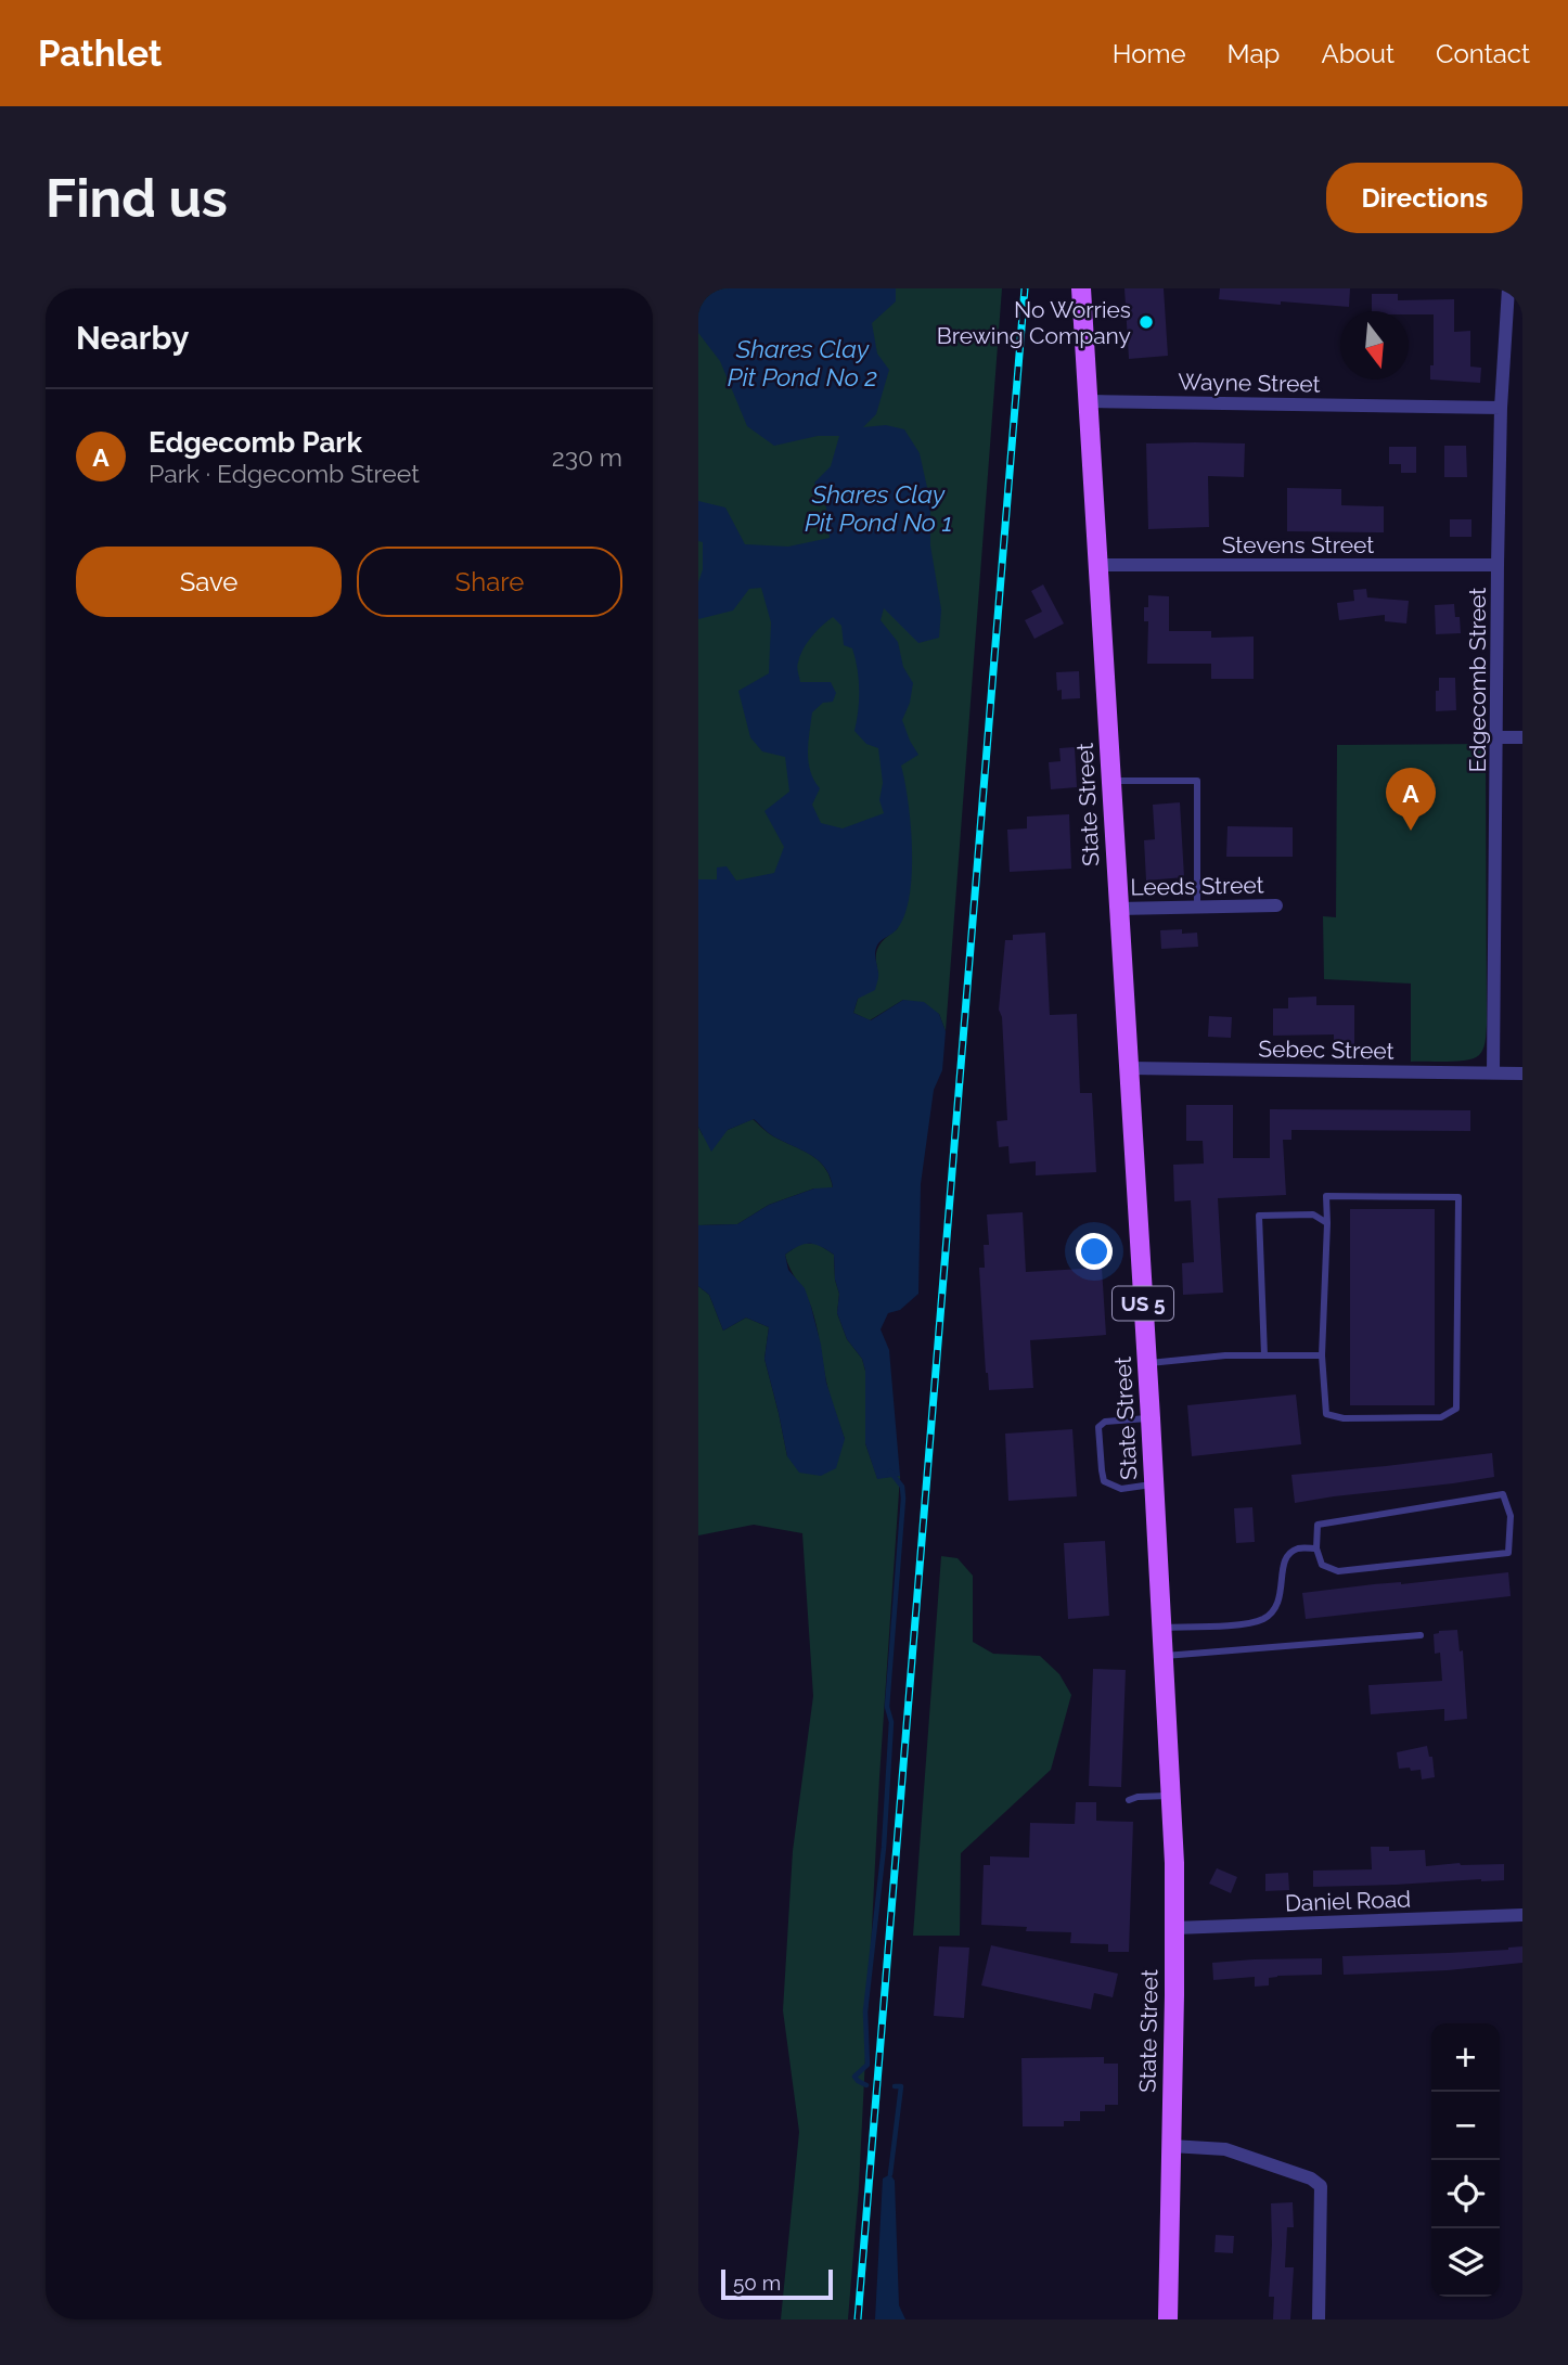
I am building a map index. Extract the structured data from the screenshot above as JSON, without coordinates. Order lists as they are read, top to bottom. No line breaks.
{"streets":{"main road":["State Street","US 5"],"street":["Wayne Street","Stevens Street","Edgecomb Street","Leeds Street","Sebec Street","Daniel Road"]},"crossings":[["Wayne Street","Edgecomb Street"],["Wayne Street","State Street"],["Stevens Street","Edgecomb Street"],["Stevens Street","State Street"],["Edgecomb Street","Sebec Street"],["State Street","Leeds Street"],["State Street","Sebec Street"],["State Street","Daniel Road"]],"water":["Shares Clay Pit Pond No 2","Shares Clay Pit Pond No 1"],"places":["No Worries Brewing Company"],"scale_bar":"50 m","north":"bottom","page":{"header":"Pathlet","nav":["Home","Map","About","Contact"],"buttons":["Directions",["Save","Share"]],"title":"Find us","heading":"Nearby","list":[{"mark":"A","name":"Edgecomb Park","note":"Park · Edgecomb Street","value":"230 m"}],"pins":"A","map_buttons":["+","−"],"scale":"50 m"}}
